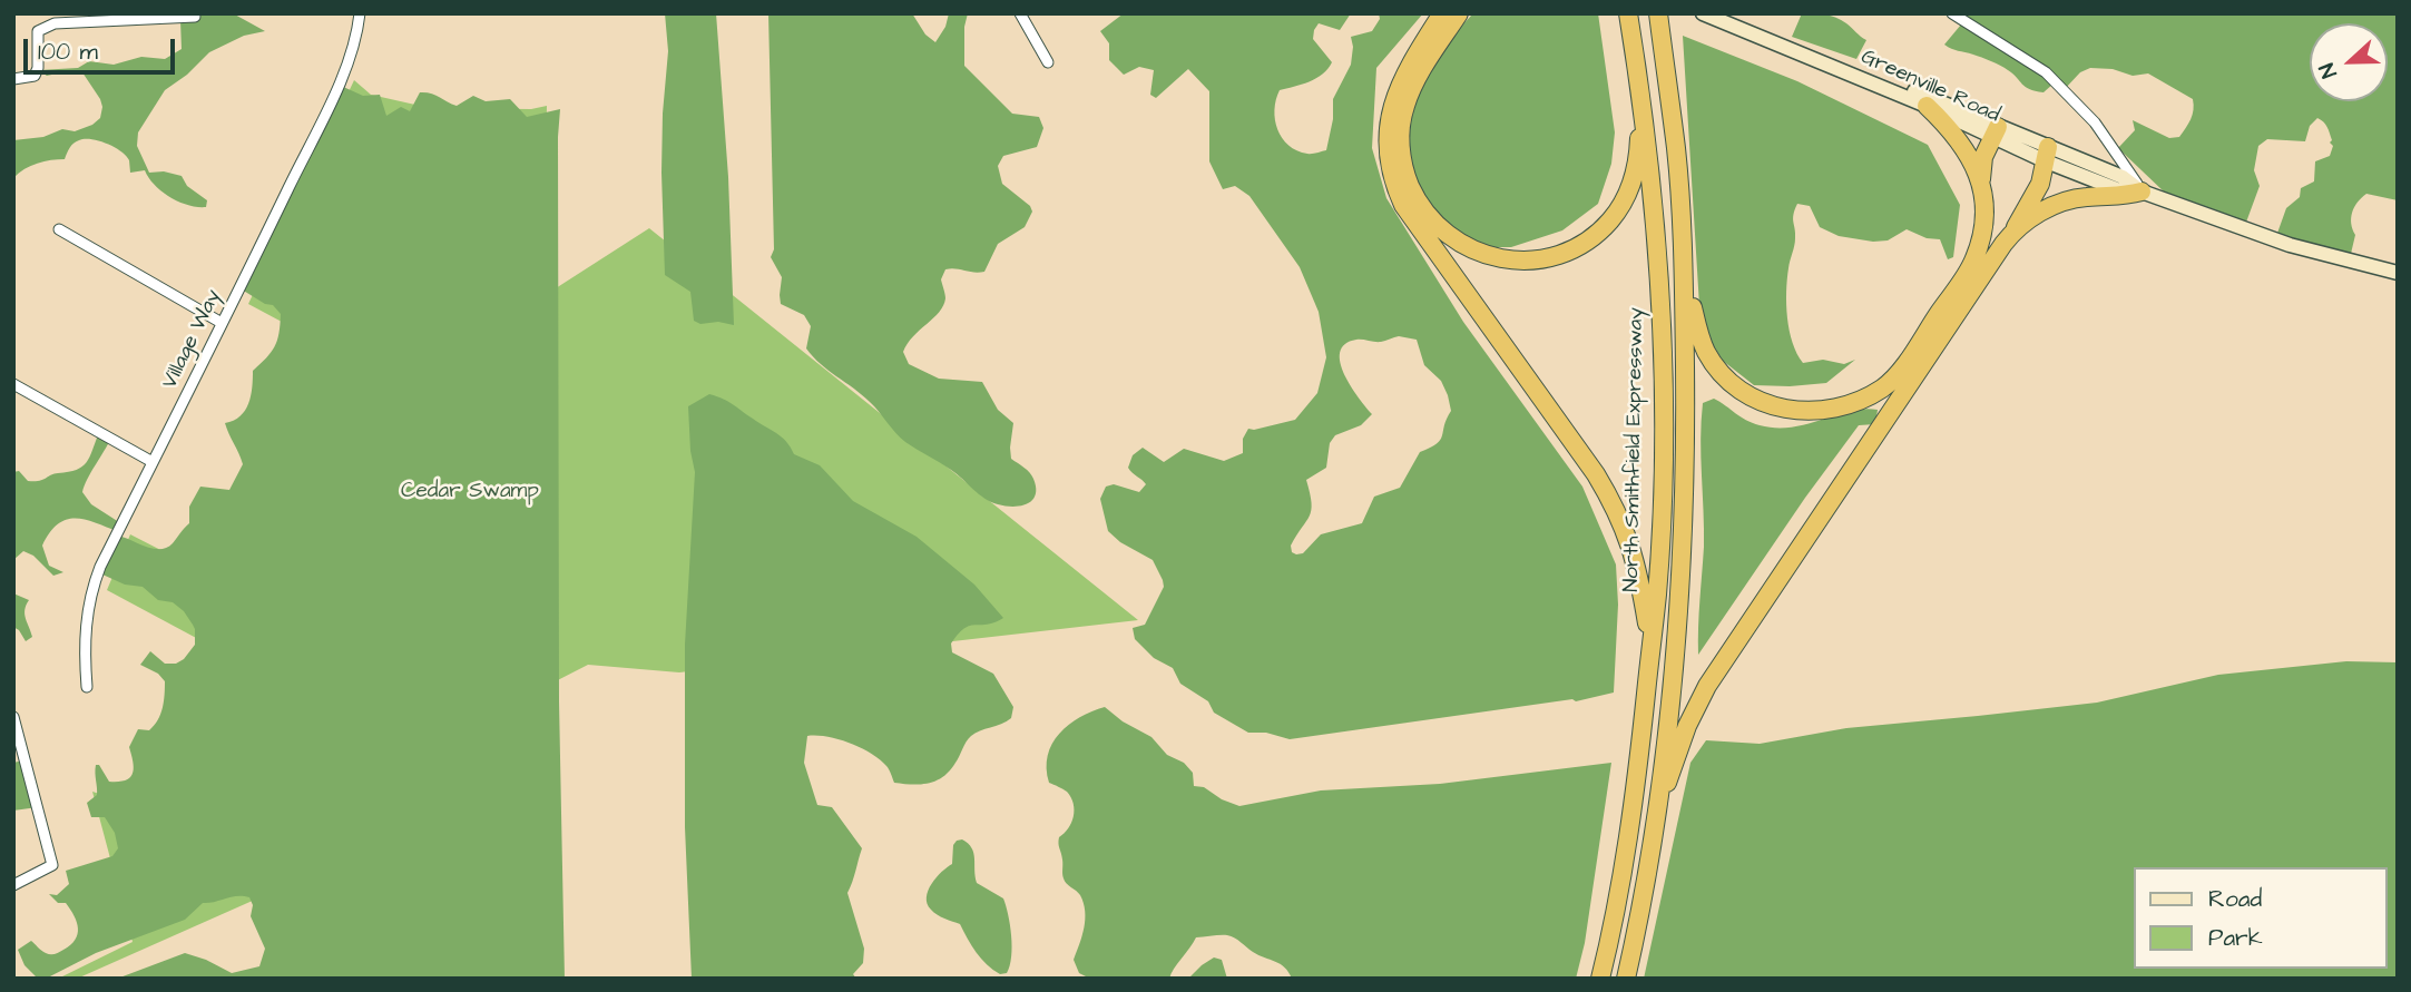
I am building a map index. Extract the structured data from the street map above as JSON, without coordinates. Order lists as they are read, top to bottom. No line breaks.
{"streets":{"highway":["North Smithfield Expressway"],"main road":["Greenville Road"],"street":["Village Way"]},"parks":["Cedar Swamp"],"legend":["Road","Park"],"scale_bar":"100 m","north":"left"}
